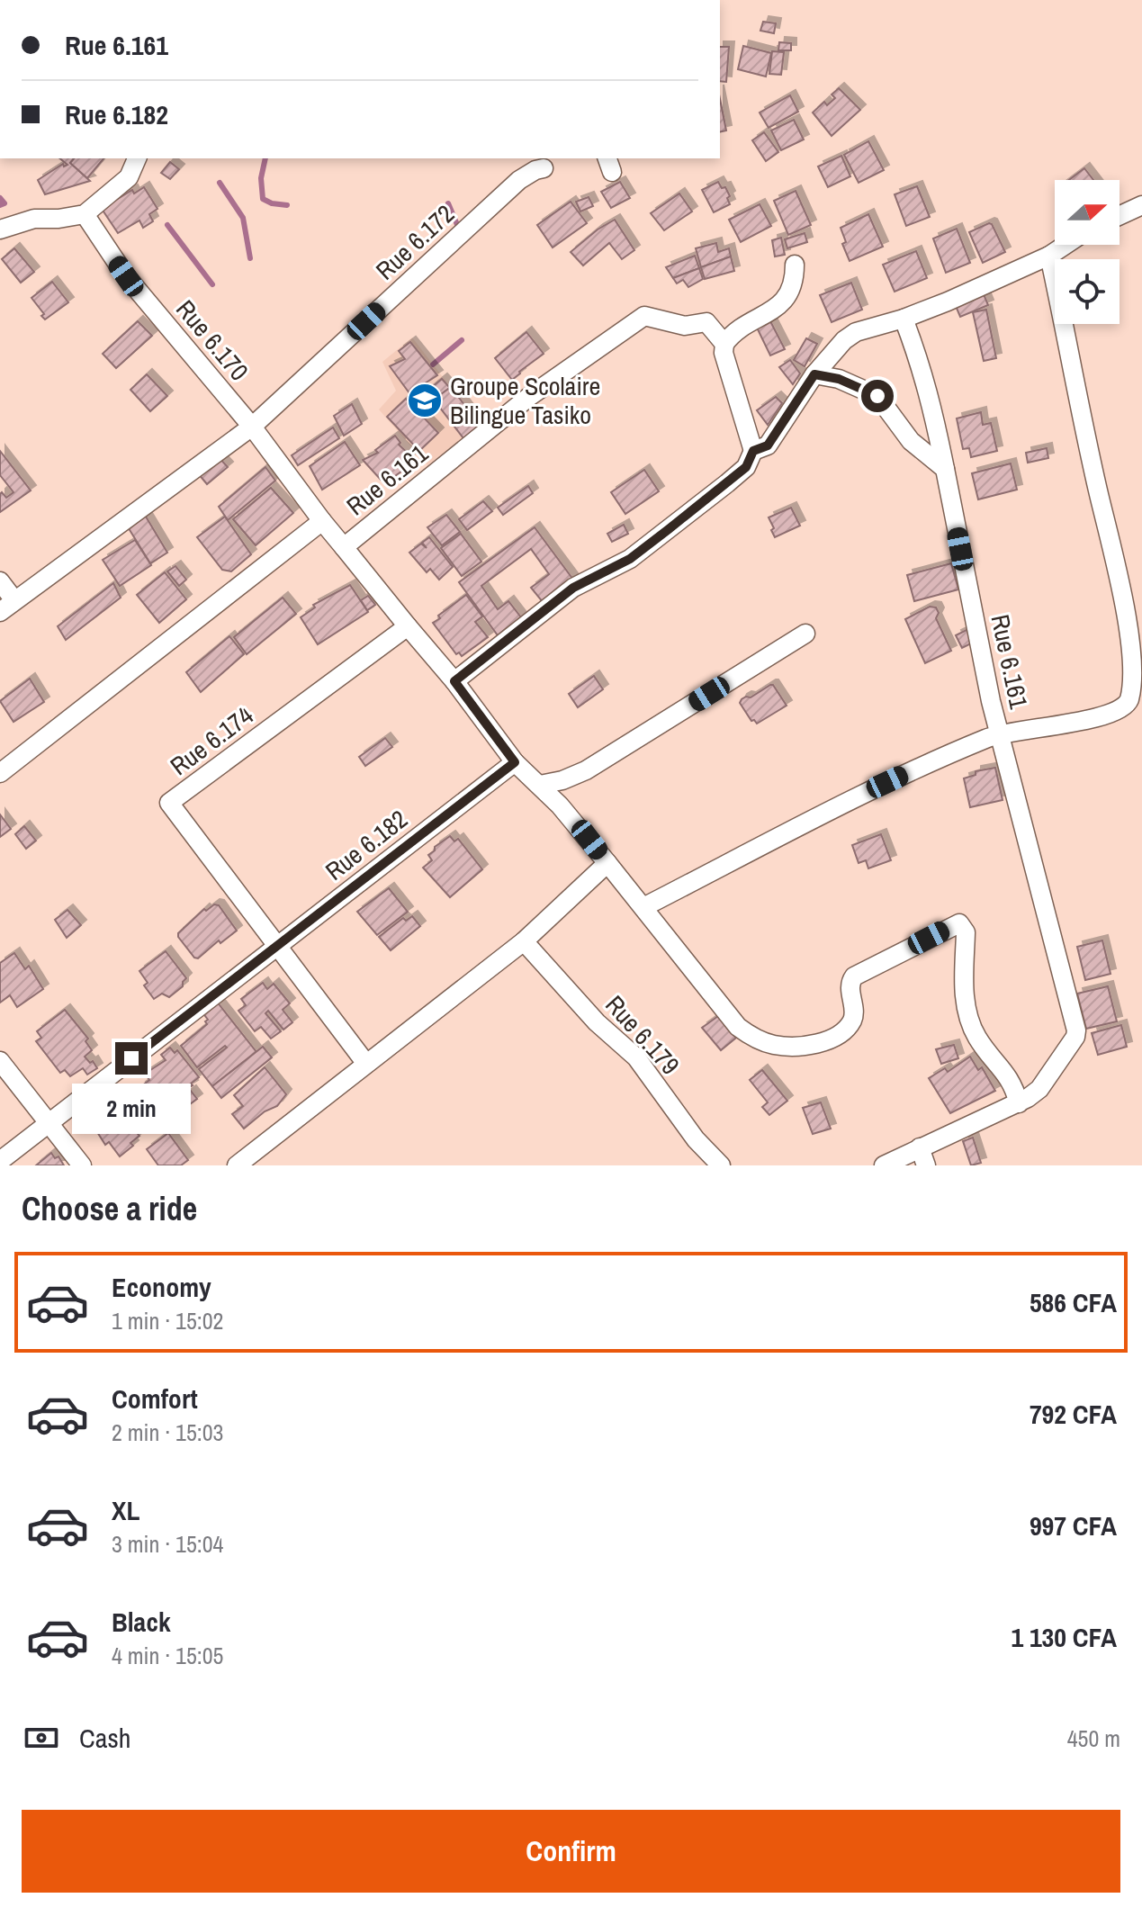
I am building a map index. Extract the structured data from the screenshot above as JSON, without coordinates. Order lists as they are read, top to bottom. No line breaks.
{"streets":{"street":["Rue 6.172","Rue 6.170","Rue 6.161","Rue 6.174","Rue 6.182","Rue 6.179"]},"crossings":[["Rue 6.172","Rue 6.170"],["Rue 6.174","Rue 6.182"]],"places":{"school or university":["Groupe Scolaire Bilingue Tasiko"]},"north":"right","page":{"banner":["Rue 6.161","Rue 6.182"],"bubble":"2 min","heading":"Choose a ride","list":[{"name":"Economy","note":"1 min · 15:02","value":"586 CFA"},{"name":"Comfort","note":"2 min · 15:03","value":"792 CFA"},{"name":"XL","note":"3 min · 15:04","value":"997 CFA"},{"name":"Black","note":"4 min · 15:05","value":"1 130 CFA"}],"pay":["Cash","450 m"],"buttons":"Confirm"}}
